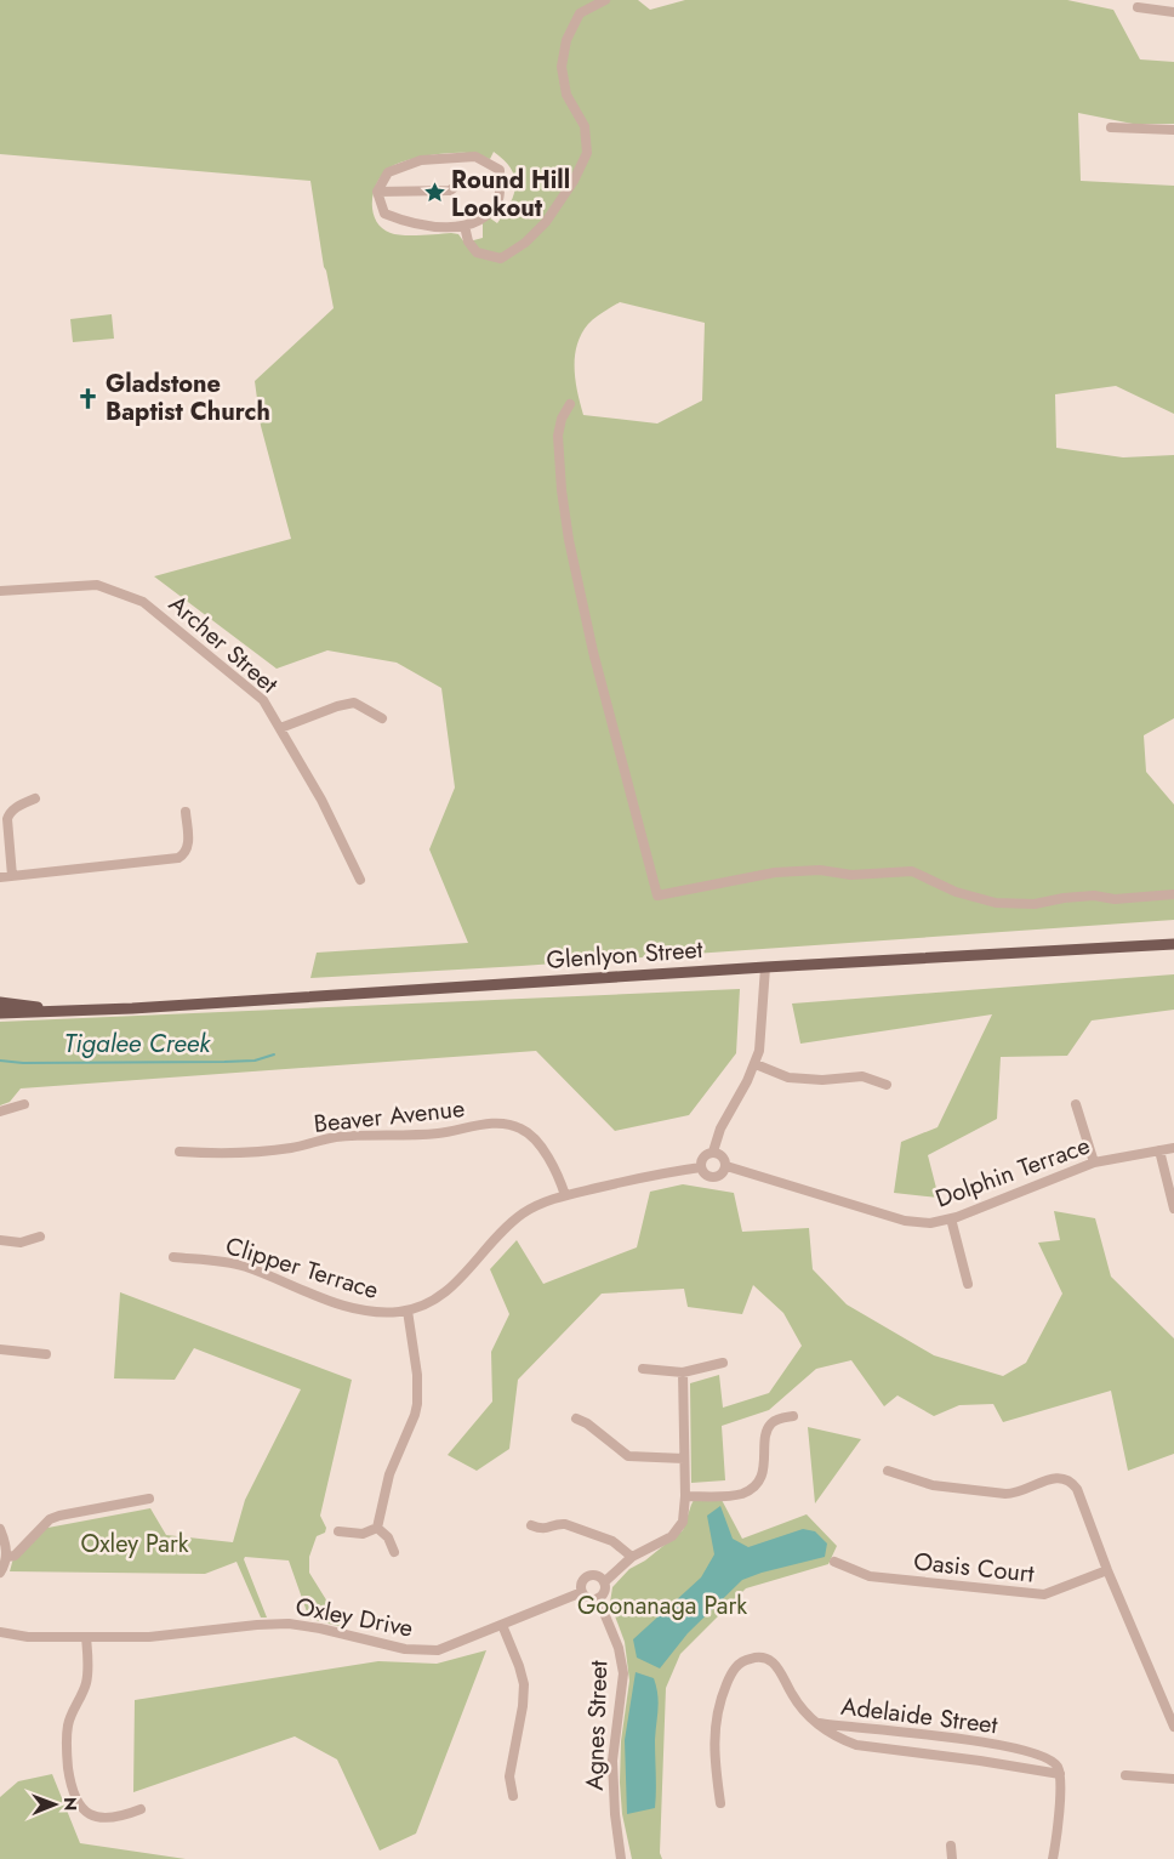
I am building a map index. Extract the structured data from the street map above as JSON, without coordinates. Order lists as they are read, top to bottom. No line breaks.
{"streets":{"main road":["Glenlyon Street"],"street":["Archer Street","Beaver Avenue","Dolphin Terrace","Clipper Terrace","Oasis Court","Oxley Drive","Adelaide Street","Agnes Street"]},"crossings":[["Beaver Avenue","Clipper Terrace"],["Dolphin Terrace","Clipper Terrace"],["Oxley Drive","Agnes Street"]],"water":["Tigalee Creek"],"parks":["Oxley Park","Goonanaga Park"],"places":{"place":["Round Hill Lookout"],"church":["Gladstone Baptist Church"]},"north":"right"}
